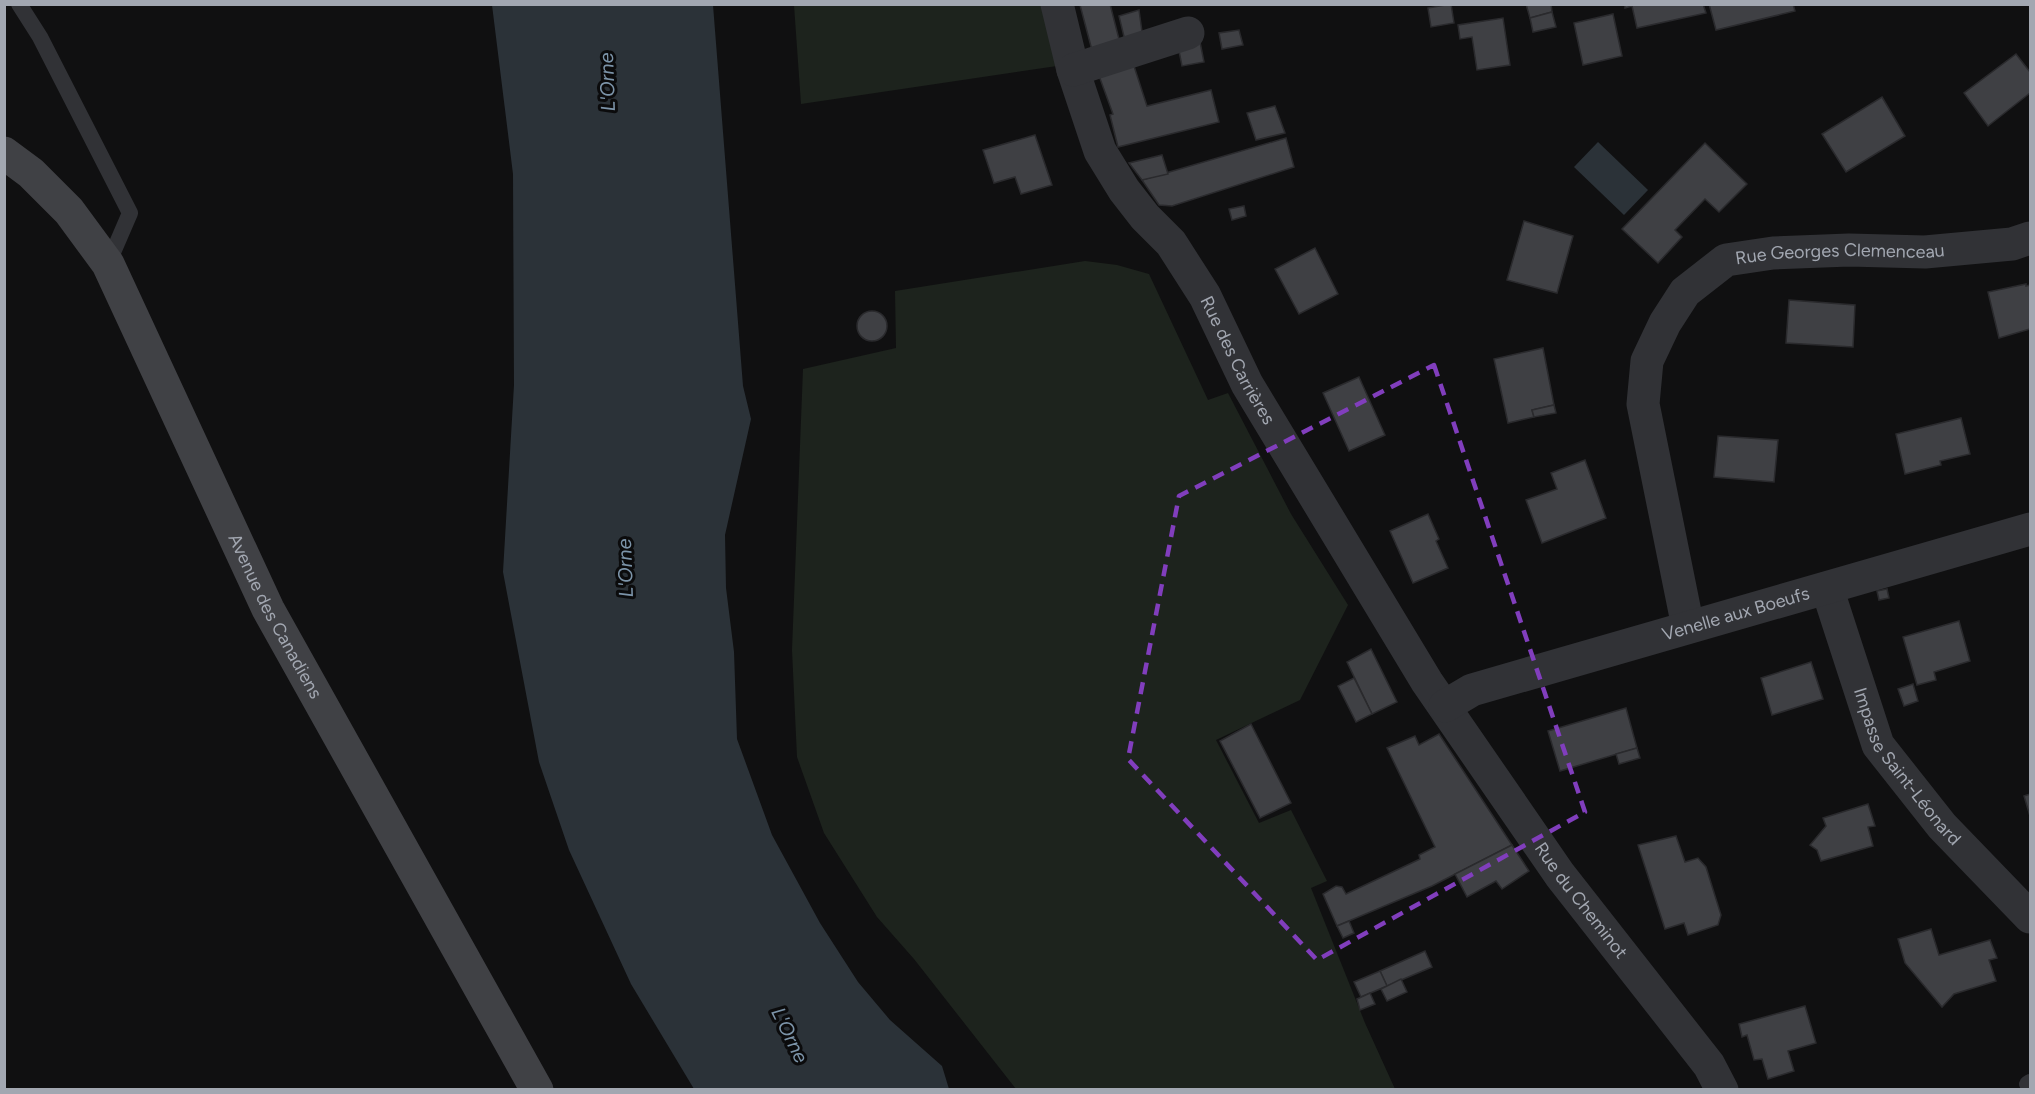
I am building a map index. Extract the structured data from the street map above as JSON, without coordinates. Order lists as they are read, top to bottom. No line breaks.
{"streets":{"street":["Rue Georges Clemenceau","Rue des Carrières","Venelle aux Boeufs","Avenue des Canadiens","Impasse Saint-Léonard","Rue du Cheminot"]},"crossings":[["Rue Georges Clemenceau","Venelle aux Boeufs"],["Rue des Carrières","Venelle aux Boeufs"],["Rue des Carrières","Rue du Cheminot"],["Venelle aux Boeufs","Impasse Saint-Léonard"],["Venelle aux Boeufs","Rue du Cheminot"]],"water":["L'Orne"]}
